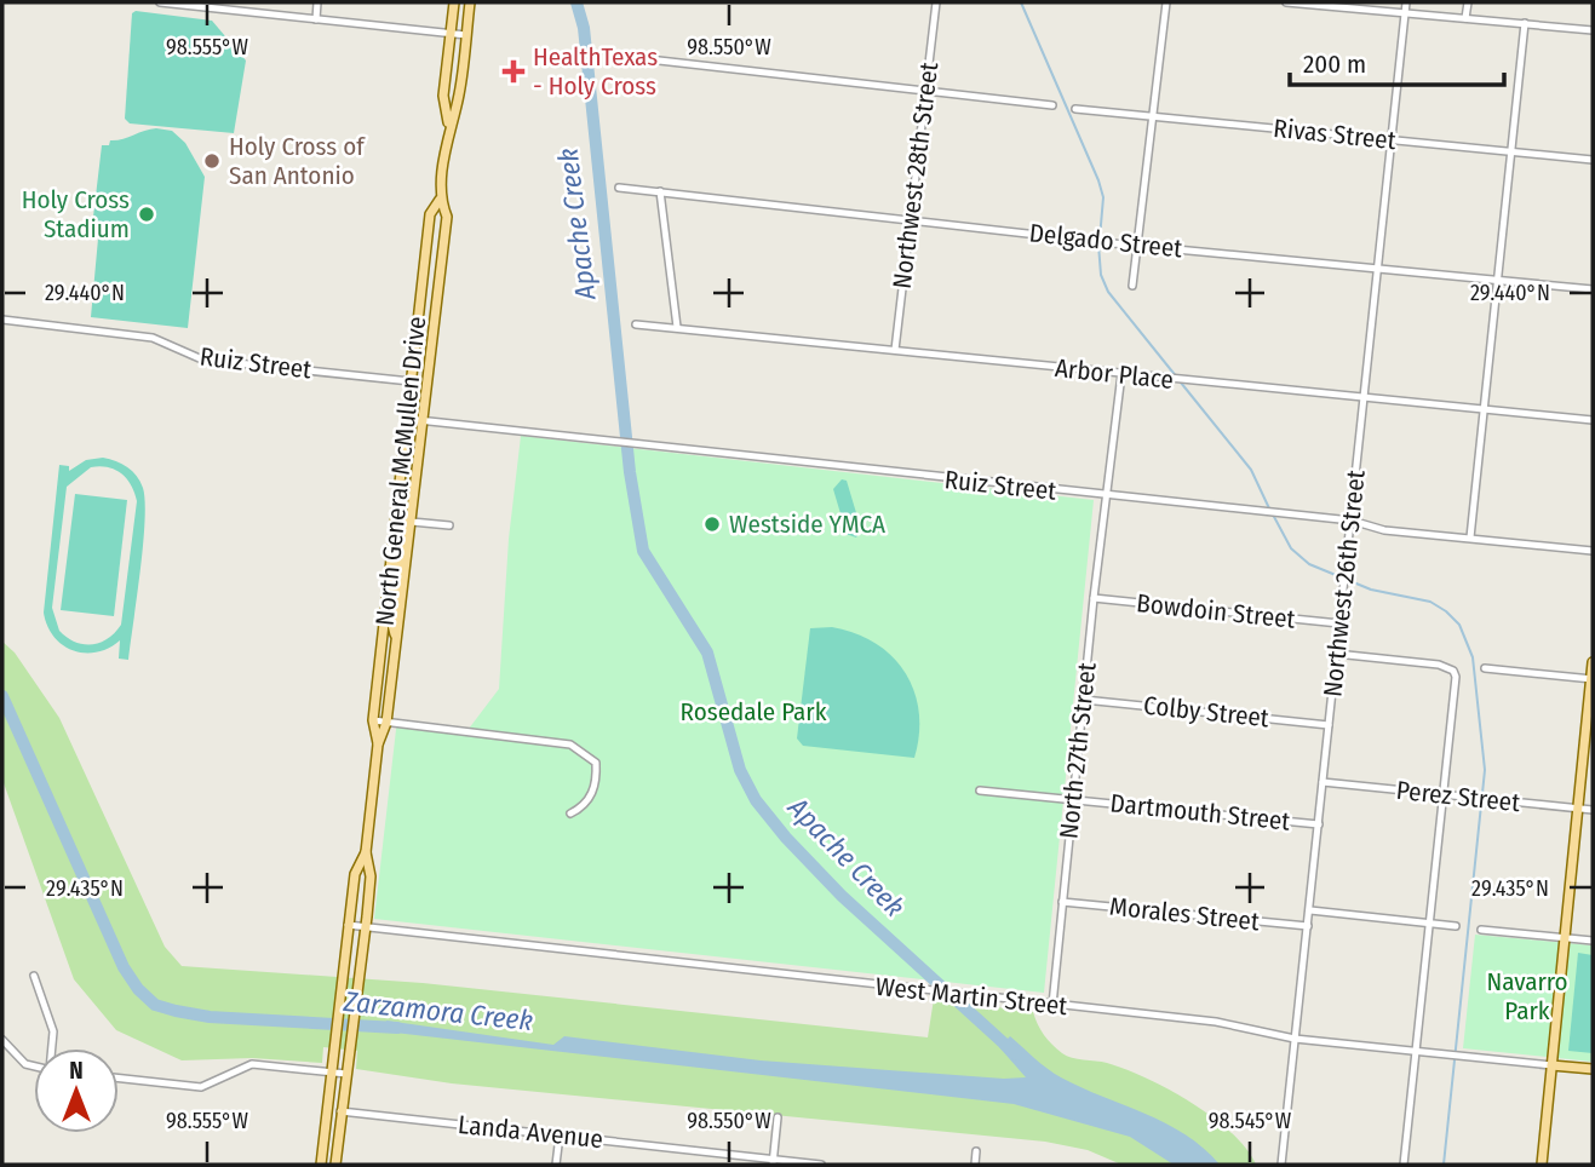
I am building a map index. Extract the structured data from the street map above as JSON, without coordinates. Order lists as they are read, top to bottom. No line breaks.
{"streets":{"main road":["North General McMullen Drive","West Martin Street"],"street":["Rivas Street","Northwest 28th Street","Delgado Street","Ruiz Street","Arbor Place","Northwest 26th Street","Bowdoin Street","Colby Street","North 27th Street","Perez Street","Dartmouth Street","Morales Street","Landa Avenue"]},"crossings":[["Rivas Street","Northwest 26th Street"],["Northwest 28th Street","Delgado Street"],["Northwest 28th Street","Arbor Place"],["Delgado Street","Northwest 26th Street"],["Ruiz Street","North General McMullen Drive"],["Ruiz Street","Northwest 26th Street"],["Ruiz Street","North 27th Street"],["Arbor Place","Northwest 26th Street"],["Arbor Place","North 27th Street"],["North General McMullen Drive","West Martin Street"],["North General McMullen Drive","Landa Avenue"],["Northwest 26th Street","Bowdoin Street"],["Northwest 26th Street","Colby Street"],["Northwest 26th Street","Perez Street"],["Northwest 26th Street","Dartmouth Street"],["Northwest 26th Street","Morales Street"],["Northwest 26th Street","West Martin Street"],["Bowdoin Street","North 27th Street"],["Colby Street","North 27th Street"],["North 27th Street","Dartmouth Street"],["North 27th Street","Morales Street"],["North 27th Street","West Martin Street"]],"water":["Apache Creek","Zarzamora Creek"],"parks":["Rosedale Park","Navarro Park"],"places":{"health":["HealthTexas - Holy Cross"],"other":["Holy Cross of San Antonio","Holy Cross Stadium","Westside YMCA"]},"scale_bar":"200 m","north":"top","coordinates":["98.555°W","98.550°W","29.440°N","29.435°N","98.545°W"]}
